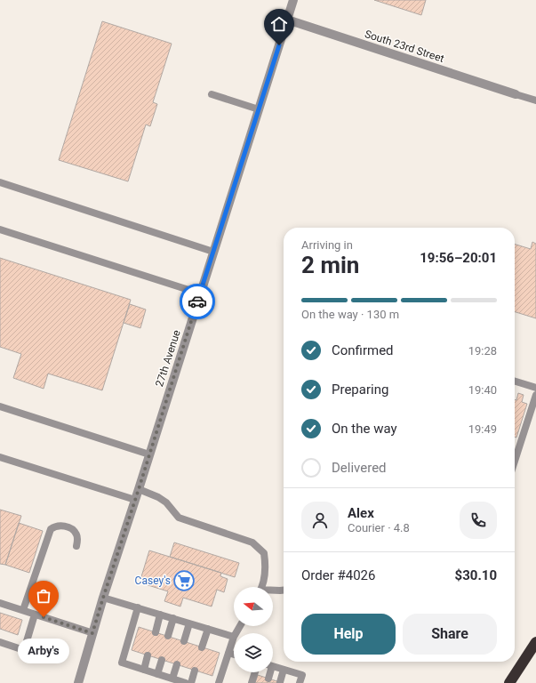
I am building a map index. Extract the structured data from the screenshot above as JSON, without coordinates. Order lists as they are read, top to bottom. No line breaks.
{"streets":{"street":["South 23rd Street","27th Avenue"]},"crossings":[["South 23rd Street","27th Avenue"]],"places":{"supermarket":["Casey's"],"other":["Arby's"]},"north":"left","page":{"heading":["2 min","Arriving in","19:56–20:01"],"panel":["Alex","Courier · 4.8","Order #4026","$30.10"],"bar":"On the way · 130 m","list":[["Confirmed","19:28"],["Preparing","19:40"],["On the way","19:49"],"Delivered"],"buttons":["Help","Share"],"bubble":"Arby's"}}
